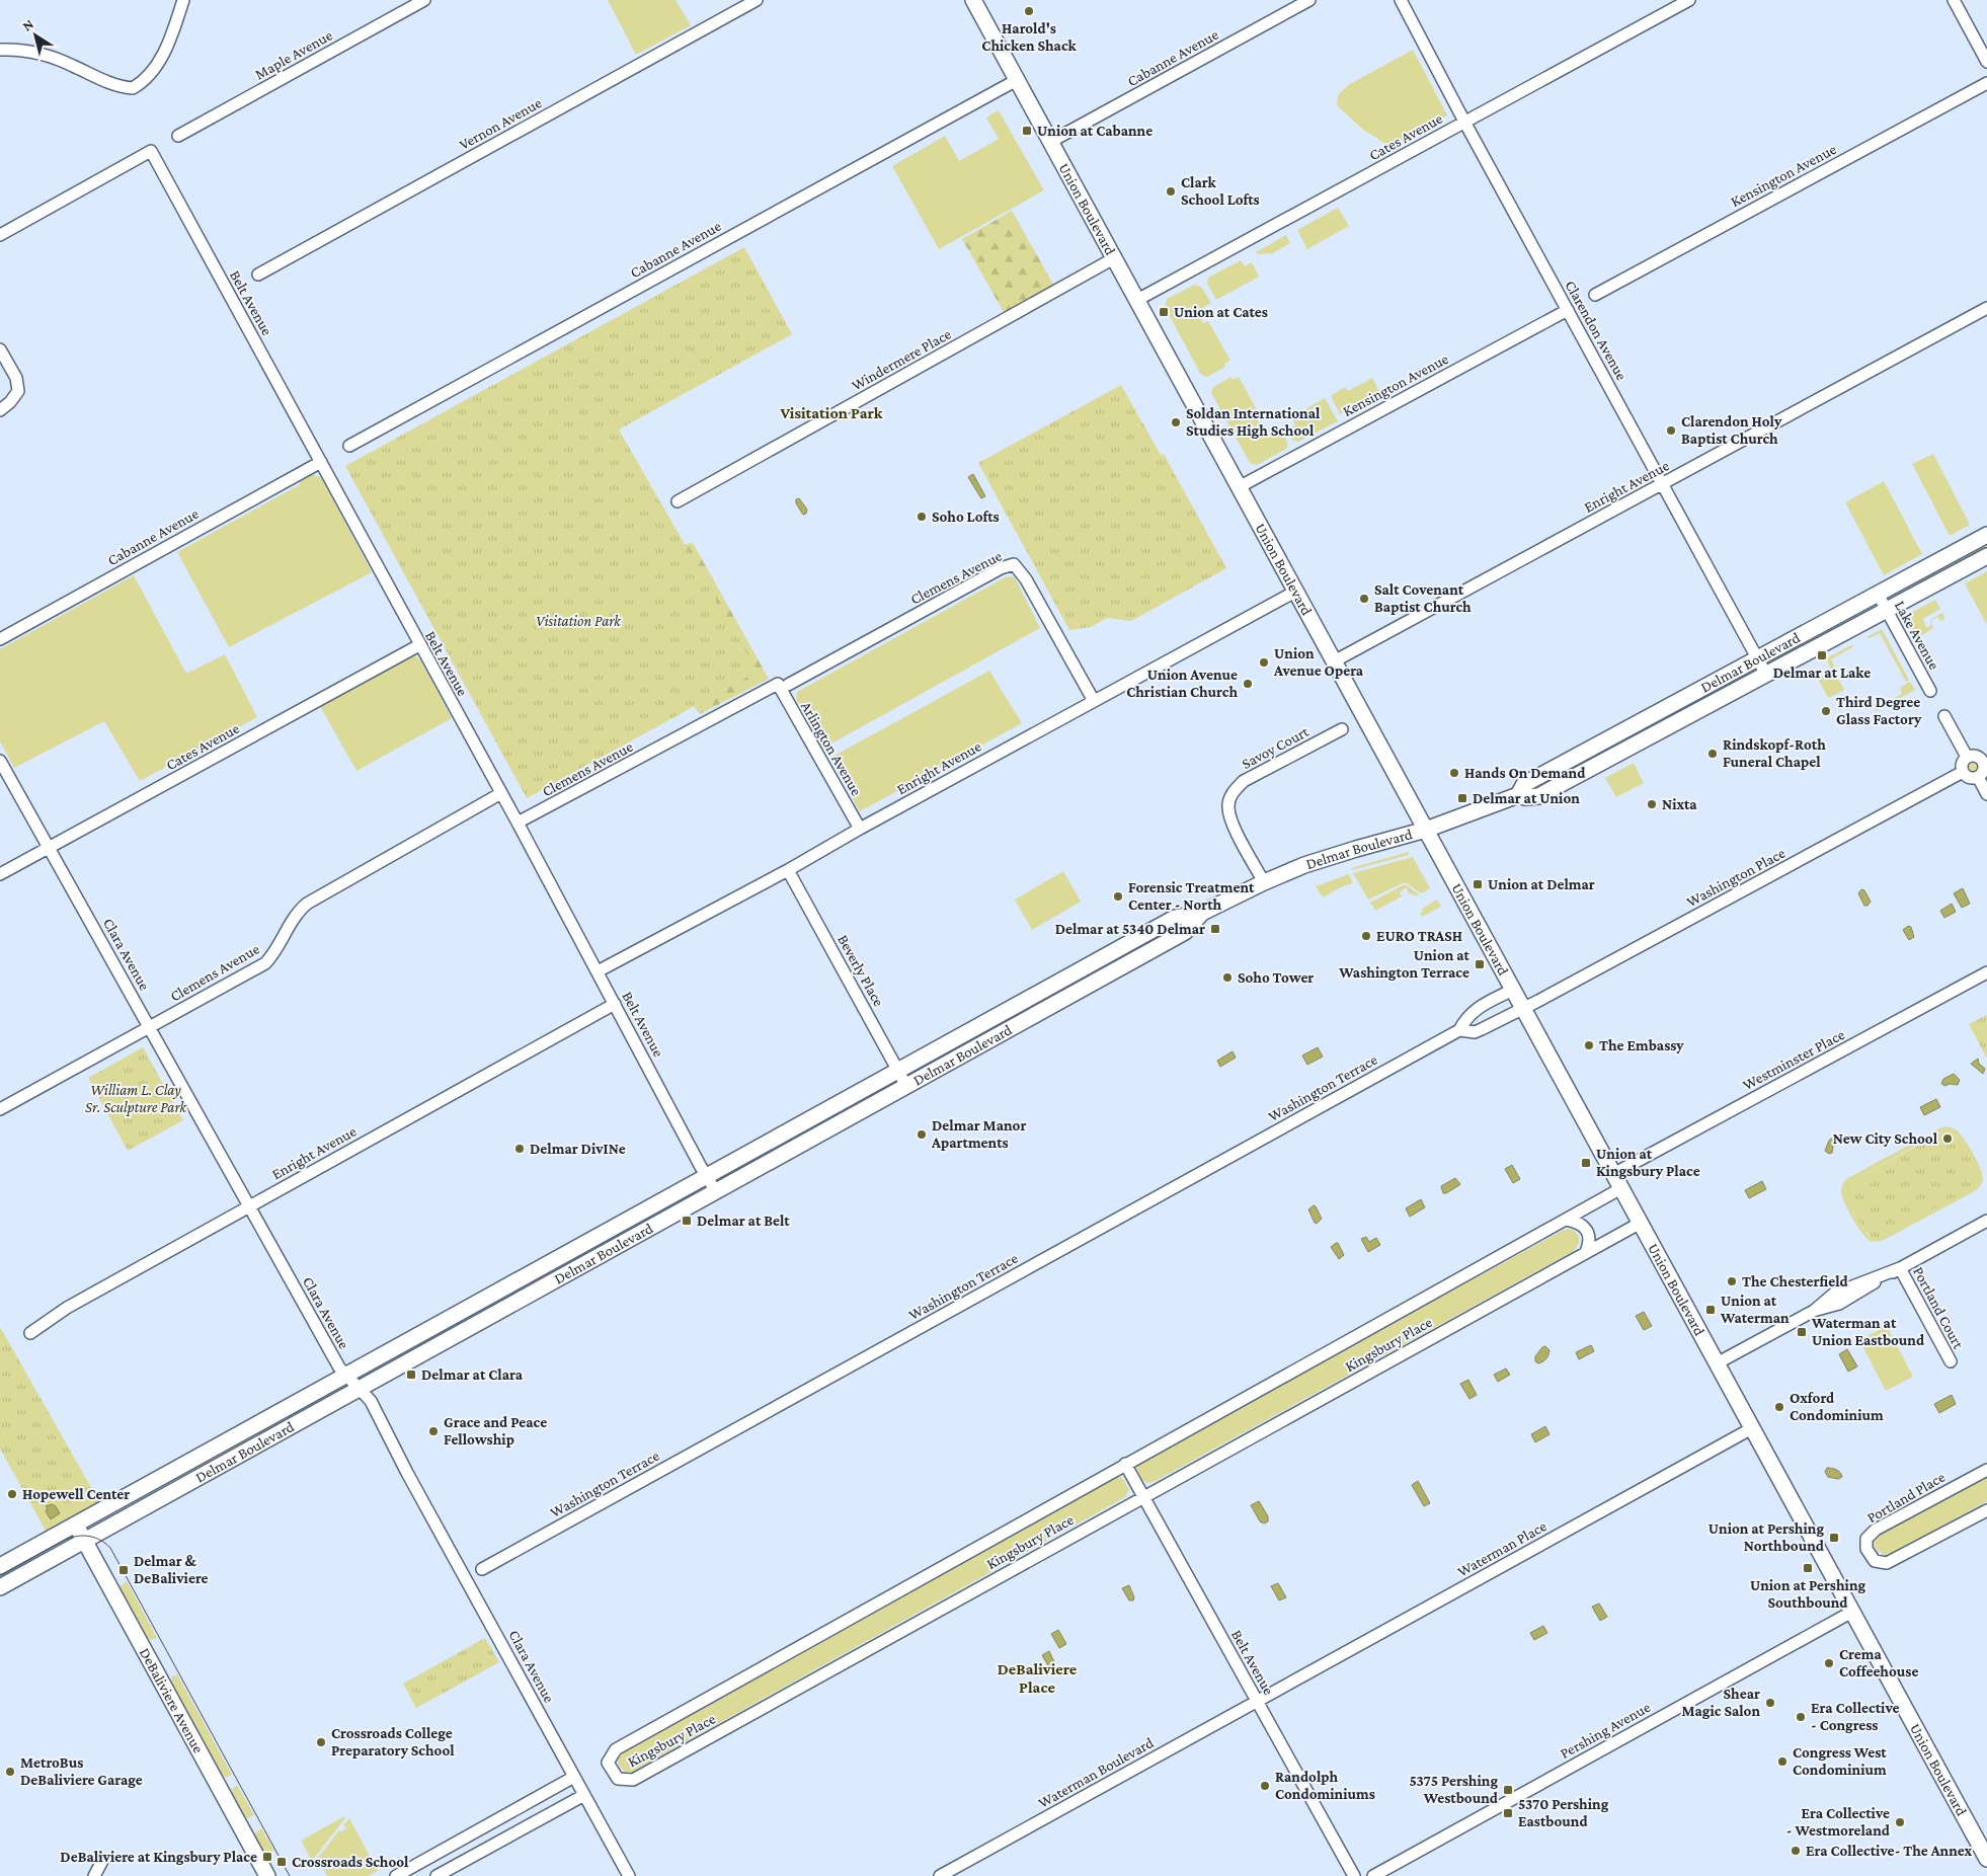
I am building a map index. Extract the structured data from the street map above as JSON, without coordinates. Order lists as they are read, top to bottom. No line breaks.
{"streets":{"main road":["Union Boulevard","Delmar Boulevard","DeBaliviere Avenue"],"street":["Maple Avenue","Cabanne Avenue","Vernon Avenue","Cates Avenue","Kensington Avenue","Belt Avenue","Clarendon Avenue","Windermere Place","Enright Avenue","Clemens Avenue","Lake Avenue","Savoy Court","Arlington Avenue","Washington Place","Clara Avenue","Beverly Place","Westminster Place","Washington Terrace","Portland Court","Kingsbury Place","Portland Place","Waterman Place","Pershing Avenue","Waterman Boulevard"]},"crossings":[["Cabanne Avenue","Union Boulevard"],["Cabanne Avenue","Belt Avenue"],["Cates Avenue","Union Boulevard"],["Cates Avenue","Belt Avenue"],["Cates Avenue","Clarendon Avenue"],["Cates Avenue","Clara Avenue"],["Kensington Avenue","Union Boulevard"],["Kensington Avenue","Clarendon Avenue"],["Union Boulevard","Windermere Place"],["Union Boulevard","Enright Avenue"],["Union Boulevard","Delmar Boulevard"],["Union Boulevard","Washington Place"],["Union Boulevard","Westminster Place"],["Union Boulevard","Kingsbury Place"],["Union Boulevard","Waterman Place"],["Union Boulevard","Pershing Avenue"],["Belt Avenue","Enright Avenue"],["Belt Avenue","Clemens Avenue"],["Belt Avenue","Delmar Boulevard"],["Belt Avenue","Kingsbury Place"],["Belt Avenue","Waterman Place"],["Belt Avenue","Waterman Boulevard"],["Clarendon Avenue","Enright Avenue"],["Clarendon Avenue","Delmar Boulevard"],["Enright Avenue","Clemens Avenue"],["Enright Avenue","Arlington Avenue"],["Enright Avenue","Clara Avenue"],["Enright Avenue","Beverly Place"],["Clemens Avenue","Arlington Avenue"],["Clemens Avenue","Clara Avenue"],["Lake Avenue","Delmar Boulevard"],["Delmar Boulevard","Savoy Court"],["Delmar Boulevard","Clara Avenue"],["Delmar Boulevard","Beverly Place"],["Delmar Boulevard","DeBaliviere Avenue"],["Washington Place","Washington Terrace"],["Waterman Place","Waterman Boulevard"]],"districts":["Visitation Park","DeBaliviere Place"],"parks":["Visitation Park","William L. Clay Sr. Sculpture Park"],"places":{"other":["Harold's Chicken Shack","Clark School Lofts","Soldan International Studies High School","Clarendon Holy Baptist Church","Soho Lofts","Salt Covenant Baptist Church","Union Avenue Opera","Union Avenue Christian Church","Third Degree Glass Factory","Rindskopf-Roth Funeral Chapel","Hands On Demand","Nixta","Forensic Treatment Center - North","EURO TRASH","Soho Tower","The Embassy","Delmar Manor Apartments","New City School","Delmar DivINe","The Chesterfield","Oxford Condominium","Grace and Peace Fellowship","Hopewell Center","Crema Coffeehouse","Shear Magic Salon","Era Collective - Congress","Crossroads College Preparatory School","Congress West Condominium","MetroBus DeBaliviere Garage","Randolph Condominiums","Era Collective - Westmoreland","Era Collective- The Annex"],"transit":["Union at Cabanne","Union at Cates","Delmar at Lake","Delmar at Union","Union at Delmar","Delmar at 5340 Delmar","Union at Washington Terrace","Union at Kingsbury Place","Delmar at Belt","Union at Waterman","Waterman at Union Eastbound","Delmar at Clara","Union at Pershing Northbound","Union at Pershing Southbound","Delmar & DeBaliviere","5375 Pershing Westbound","5370 Pershing Eastbound","DeBaliviere at Kingsbury Place","Crossroads School"]},"north":"top left"}
